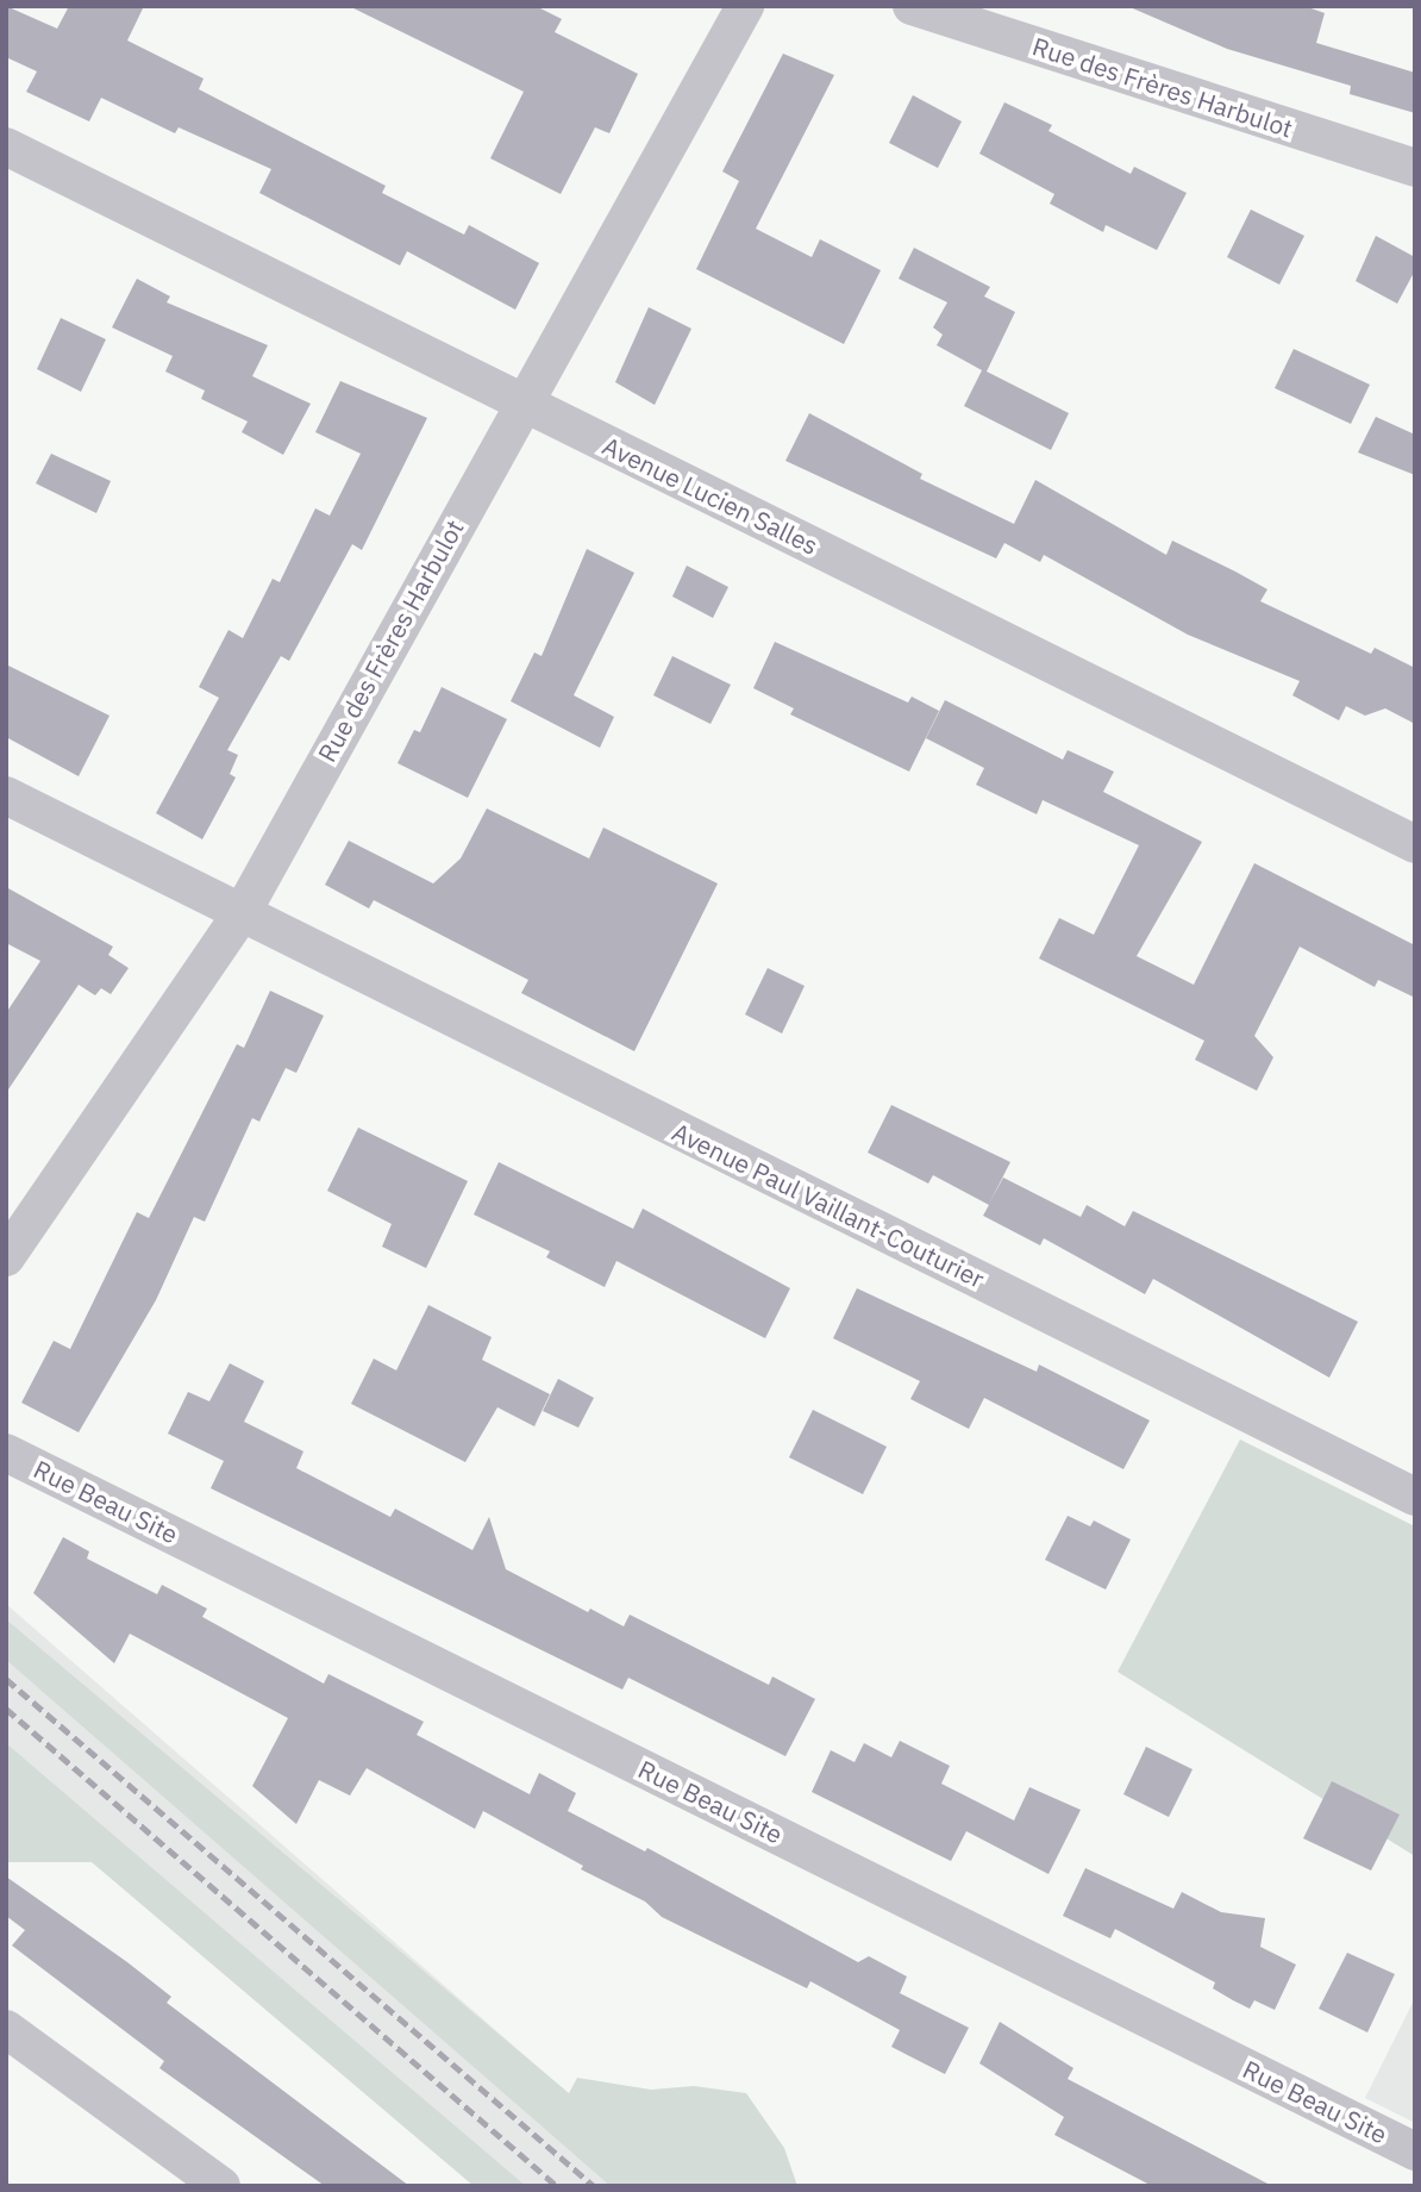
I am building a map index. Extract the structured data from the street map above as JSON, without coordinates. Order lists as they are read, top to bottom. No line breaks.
{"streets":{"street":["Rue des Frères Harbulot","Avenue Lucien Salles","Avenue Paul Vaillant-Couturier","Rue Beau Site"]},"crossings":[["Rue des Frères Harbulot","Avenue Lucien Salles"],["Rue des Frères Harbulot","Avenue Paul Vaillant-Couturier"]]}
